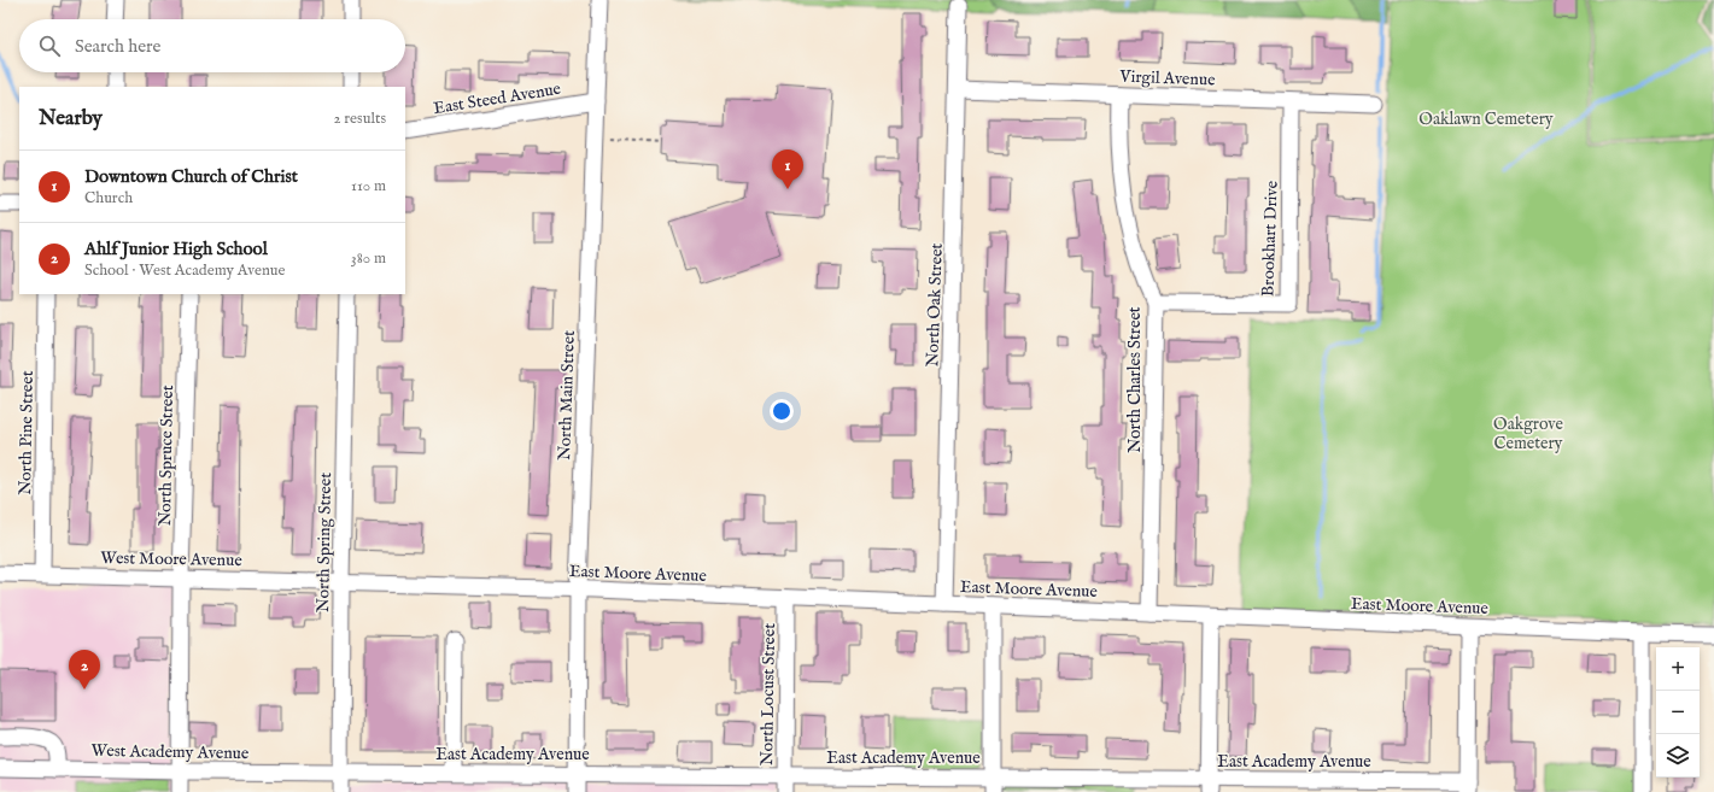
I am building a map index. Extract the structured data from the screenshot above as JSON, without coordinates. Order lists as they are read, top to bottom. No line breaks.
{"streets":{"street":["Virgil Avenue","East Steed Avenue","Brookhart Drive","North Oak Street","North Charles Street","North Main Street","North Pine Street","North Spruce Street","North Spring Street","West Moore Avenue","East Moore Avenue","North Locust Street","West Academy Avenue","East Academy Avenue"]},"crossings":[["Virgil Avenue","Brookhart Drive"],["Virgil Avenue","North Oak Street"],["Virgil Avenue","North Charles Street"],["East Steed Avenue","North Main Street"],["Brookhart Drive","North Charles Street"],["North Oak Street","East Moore Avenue"],["North Charles Street","East Moore Avenue"],["North Main Street","East Moore Avenue"],["North Main Street","East Academy Avenue"],["North Pine Street","West Moore Avenue"],["North Spruce Street","West Moore Avenue"],["North Spruce Street","West Academy Avenue"],["North Spring Street","West Moore Avenue"],["North Spring Street","East Moore Avenue"],["North Spring Street","West Academy Avenue"],["North Spring Street","East Academy Avenue"],["West Moore Avenue","East Moore Avenue"],["East Moore Avenue","North Locust Street"],["North Locust Street","East Academy Avenue"],["West Academy Avenue","East Academy Avenue"]],"parks":["Oaklawn Cemetery","Oakgrove Cemetery"],"page":{"search":"Search here","heading":["Nearby","2 results"],"pins":["1","2"],"list":[{"mark":"1","name":"Downtown Church of Christ","note":"Church","value":"110 m"},{"mark":"2","name":"Ahlf Junior High School","note":"School · West Academy Avenue","value":"380 m"}],"map_buttons":["+","−"]}}
